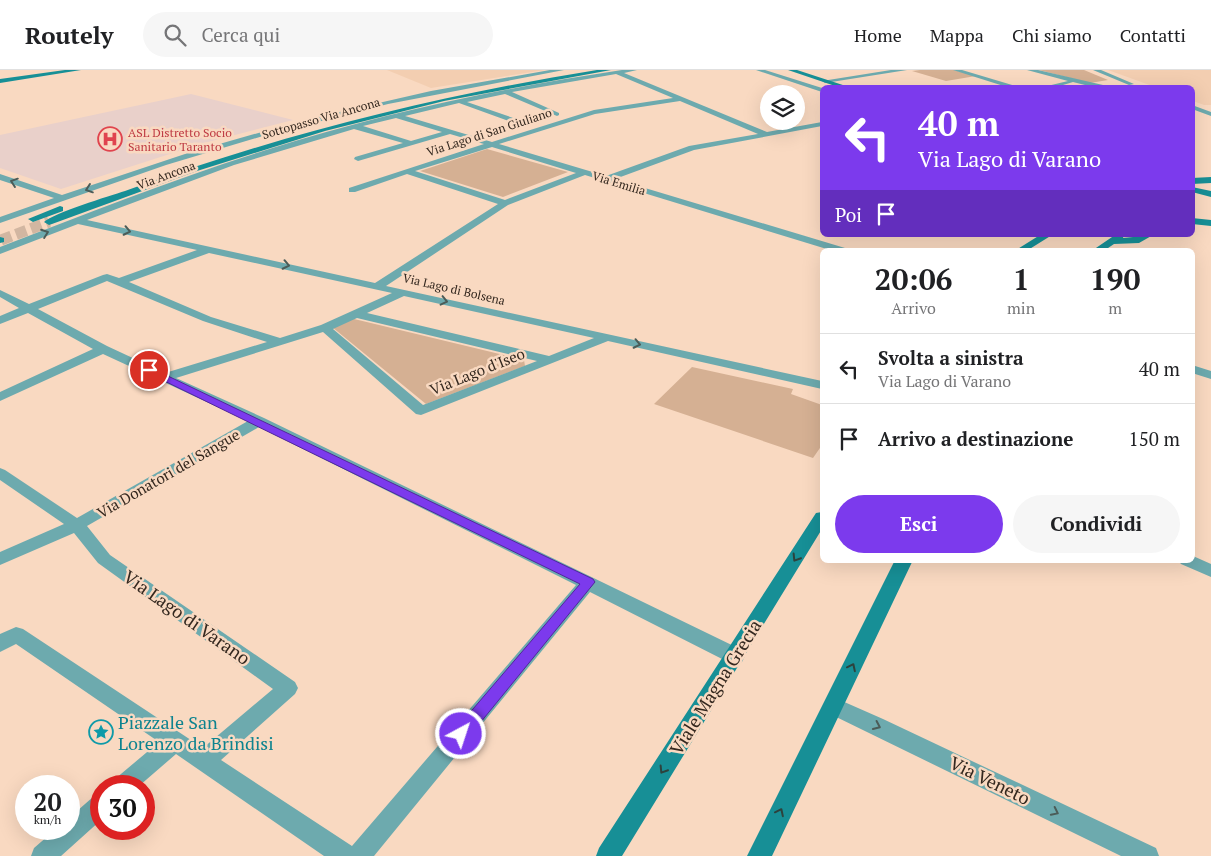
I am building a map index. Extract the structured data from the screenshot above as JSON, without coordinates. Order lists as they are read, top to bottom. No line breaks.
{"streets":{"street":["Sottopasso Via Ancona","Via Lago di San Giuliano","Via Ancona","Via Emilia","Via Lago di Bolsena","Via Lago d'Iseo","Via Donatori del Sangue","Via Lago di Varano","Viale Magna Grecia","Via Veneto"]},"crossings":[["Sottopasso Via Ancona","Via Ancona"],["Via Lago di San Giuliano","Via Emilia"],["Via Ancona","Via Emilia"],["Via Ancona","Via Lago di Bolsena"],["Via Lago di Bolsena","Via Lago d'Iseo"],["Via Donatori del Sangue","Via Lago di Varano"]],"one_way":["Via Veneto"],"places":{"hospital":["ASL Distretto Socio Sanitario Taranto"],"place":["Piazzale San Lorenzo da Brindisi"]},"page":{"header":"Routely","search":"Cerca qui","nav":["Home","Mappa","Chi siamo","Contatti"],"turn":["40 m","Via Lago di Varano"],"then":"Poi","eta":["20:06","Arrivo","1","min","190","m"],"list":[{"name":"Svolta a sinistra","note":"Via Lago di Varano","value":"40 m"},{"name":"Arrivo a destinazione","value":"150 m"}],"buttons":["Esci","Condividi"],"speed":"20 km/h","limit":"30"}}
